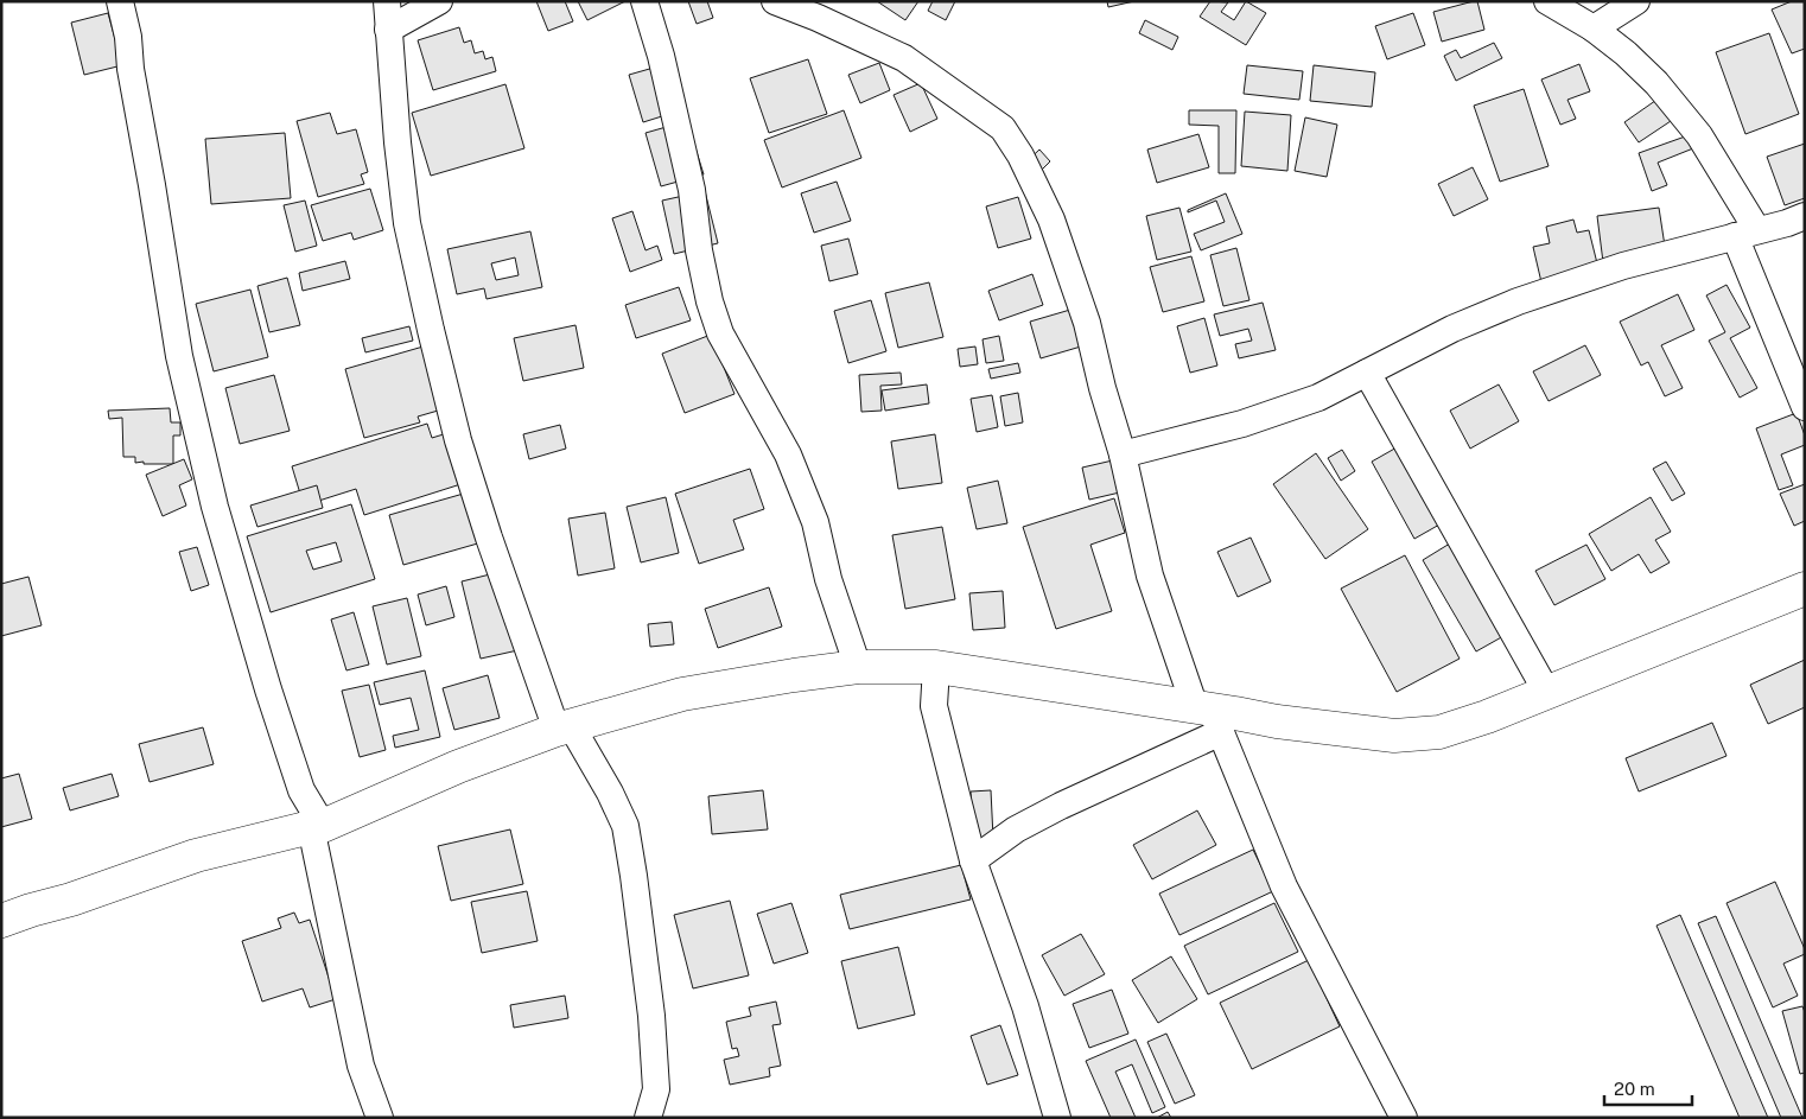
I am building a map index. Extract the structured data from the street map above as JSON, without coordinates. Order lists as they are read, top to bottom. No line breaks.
{"scale_bar":"20 m"}
